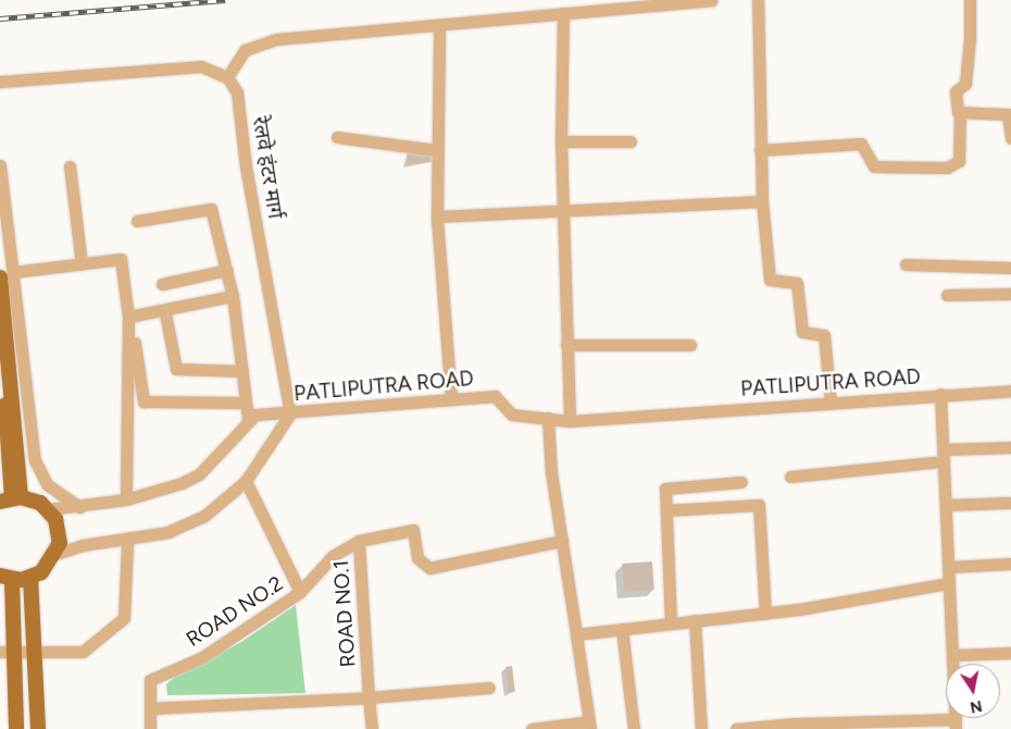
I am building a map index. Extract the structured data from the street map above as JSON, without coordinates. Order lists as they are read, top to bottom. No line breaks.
{"streets":{"street":["रेलवे हंटर मार्ग","PATLIPUTRA ROAD","ROAD NO.2","ROAD NO.1"]},"crossings":[["रेलवे हंटर मार्ग","PATLIPUTRA ROAD"],["ROAD NO.2","ROAD NO.1"]],"north":"bottom"}
